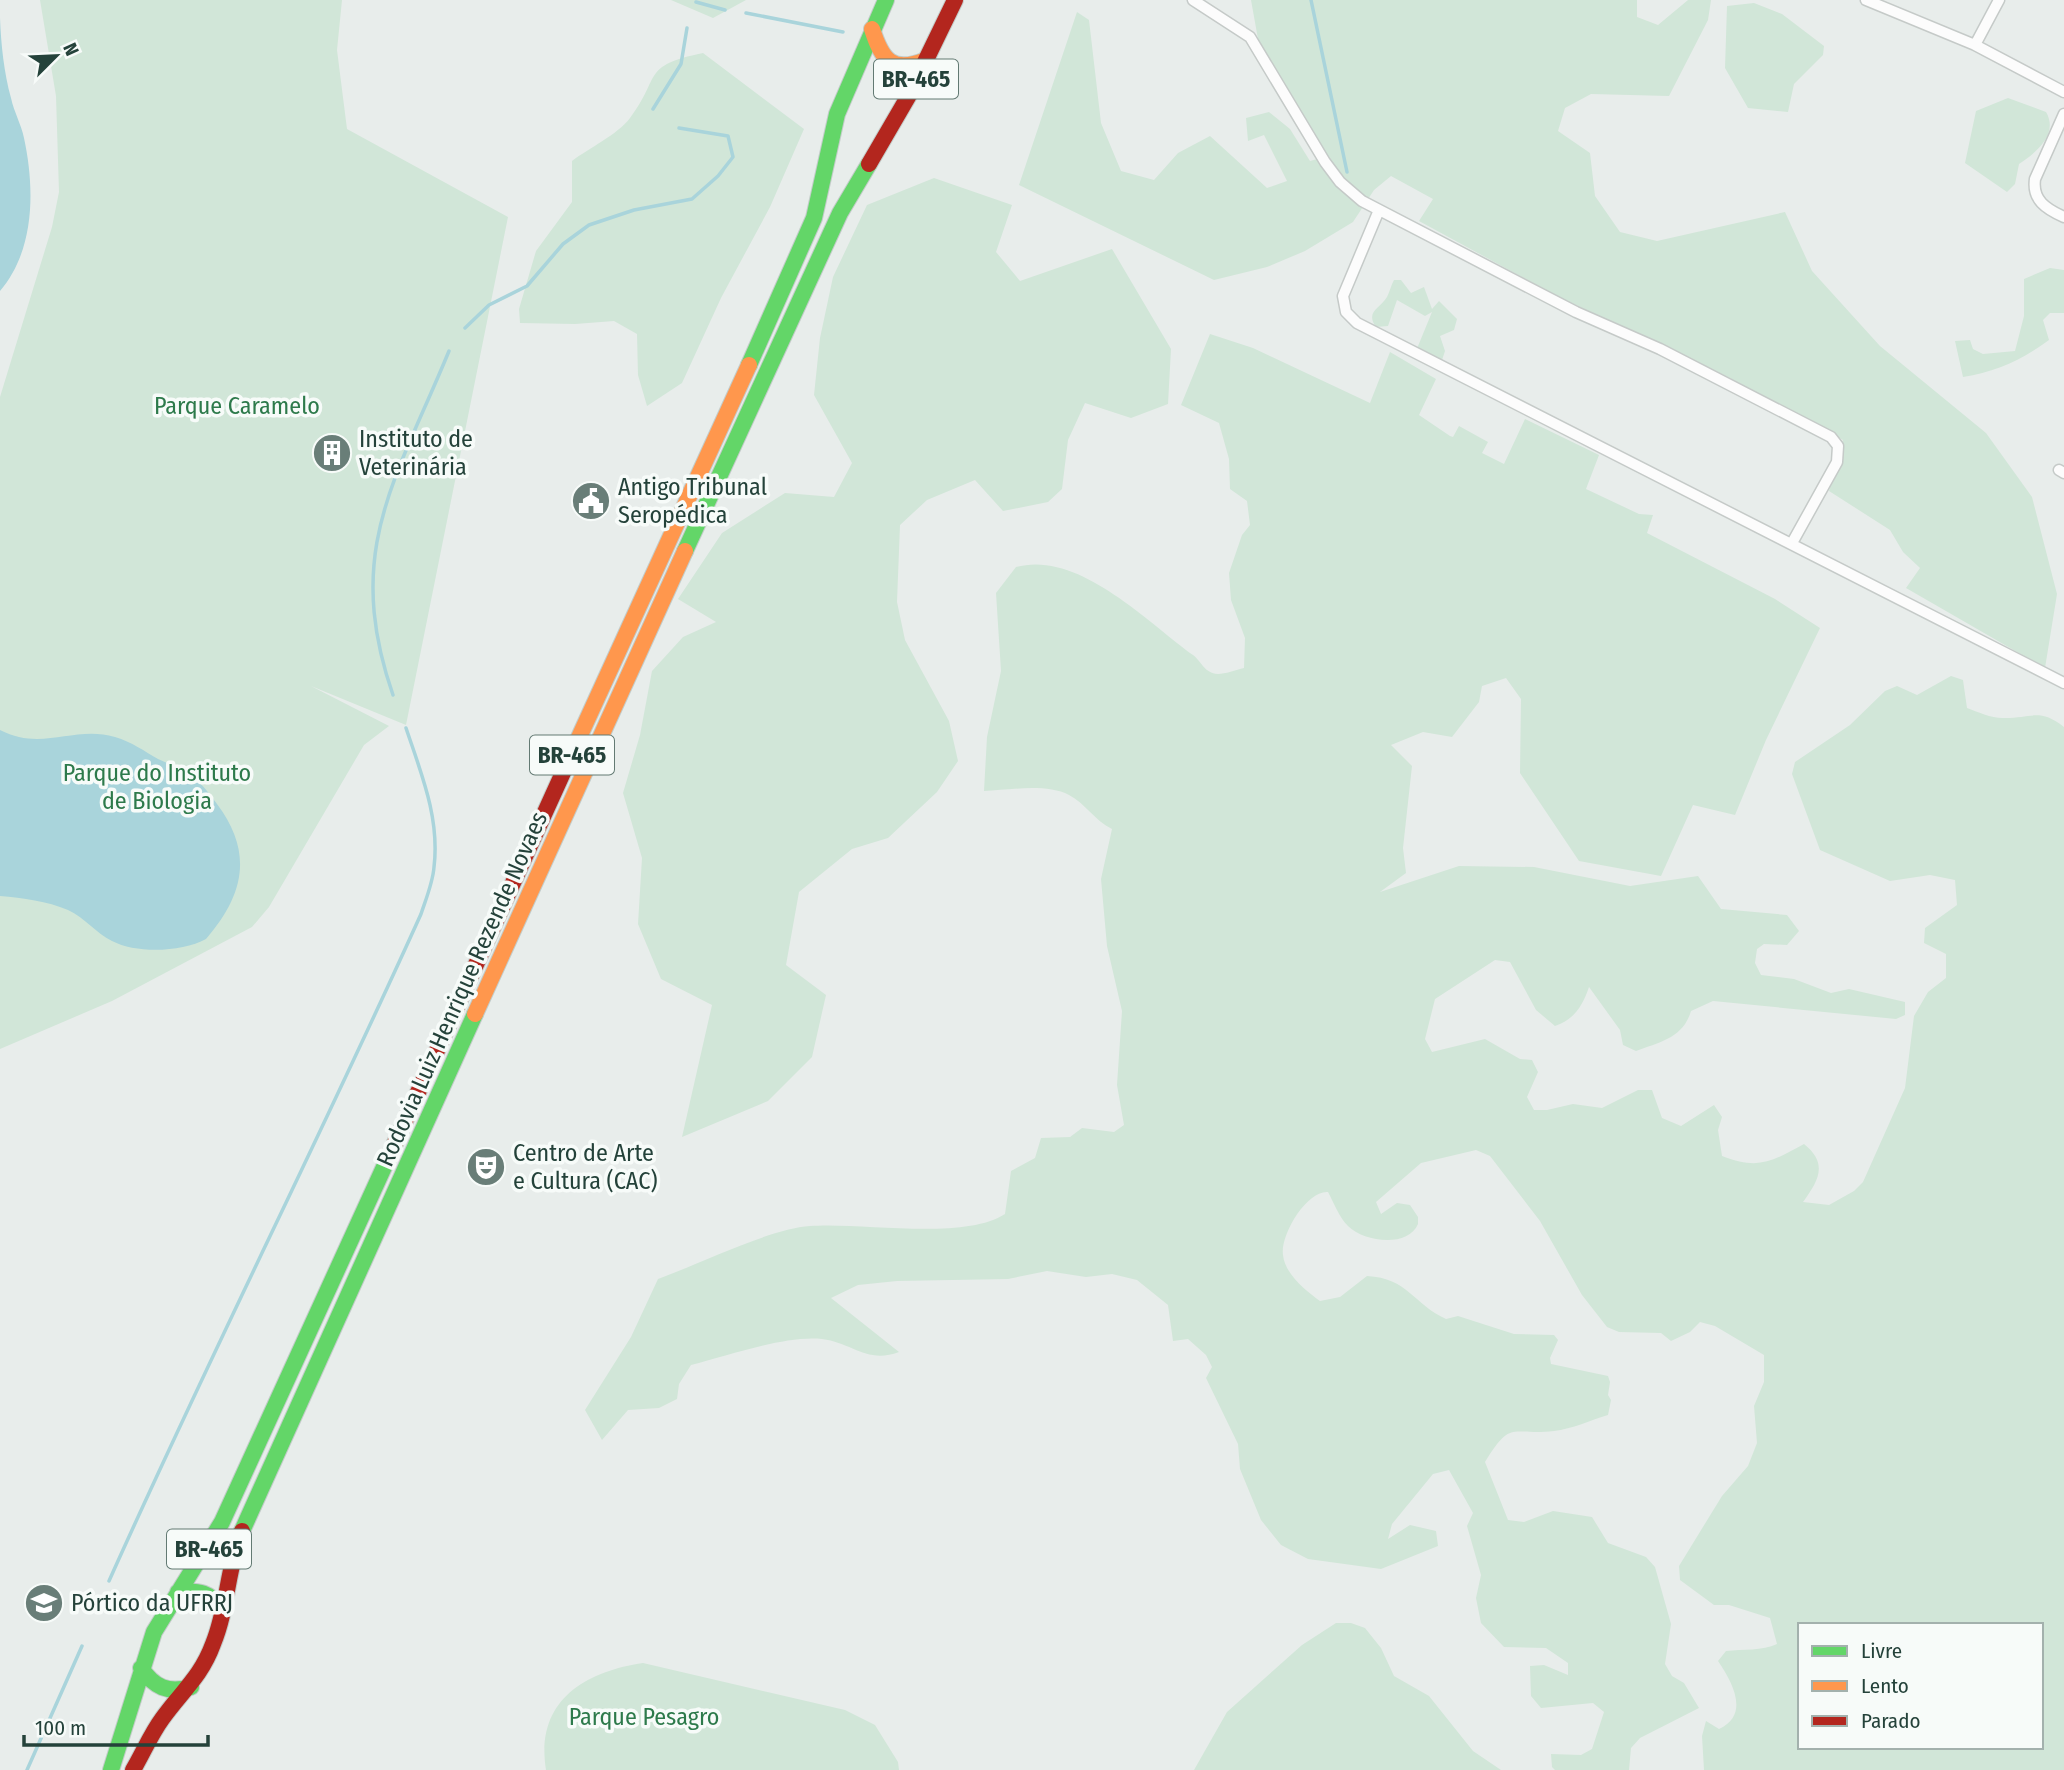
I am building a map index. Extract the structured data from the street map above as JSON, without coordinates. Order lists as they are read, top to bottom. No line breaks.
{"streets":{"highway":["BR-465","Rodovia Luiz Henrique Rezende Novaes"]},"parks":["Parque Caramelo","Parque do Instituto de Biologia","Parque Pesagro"],"places":{"building":["Instituto de Veterinária"],"public building":["Antigo Tribunal Seropédica"],"theatre":["Centro de Arte e Cultura (CAC)"],"school or university":["Pórtico da UFRRJ"]},"legend":["Livre","Lento","Parado"],"scale_bar":"100 m","north":"top right"}
